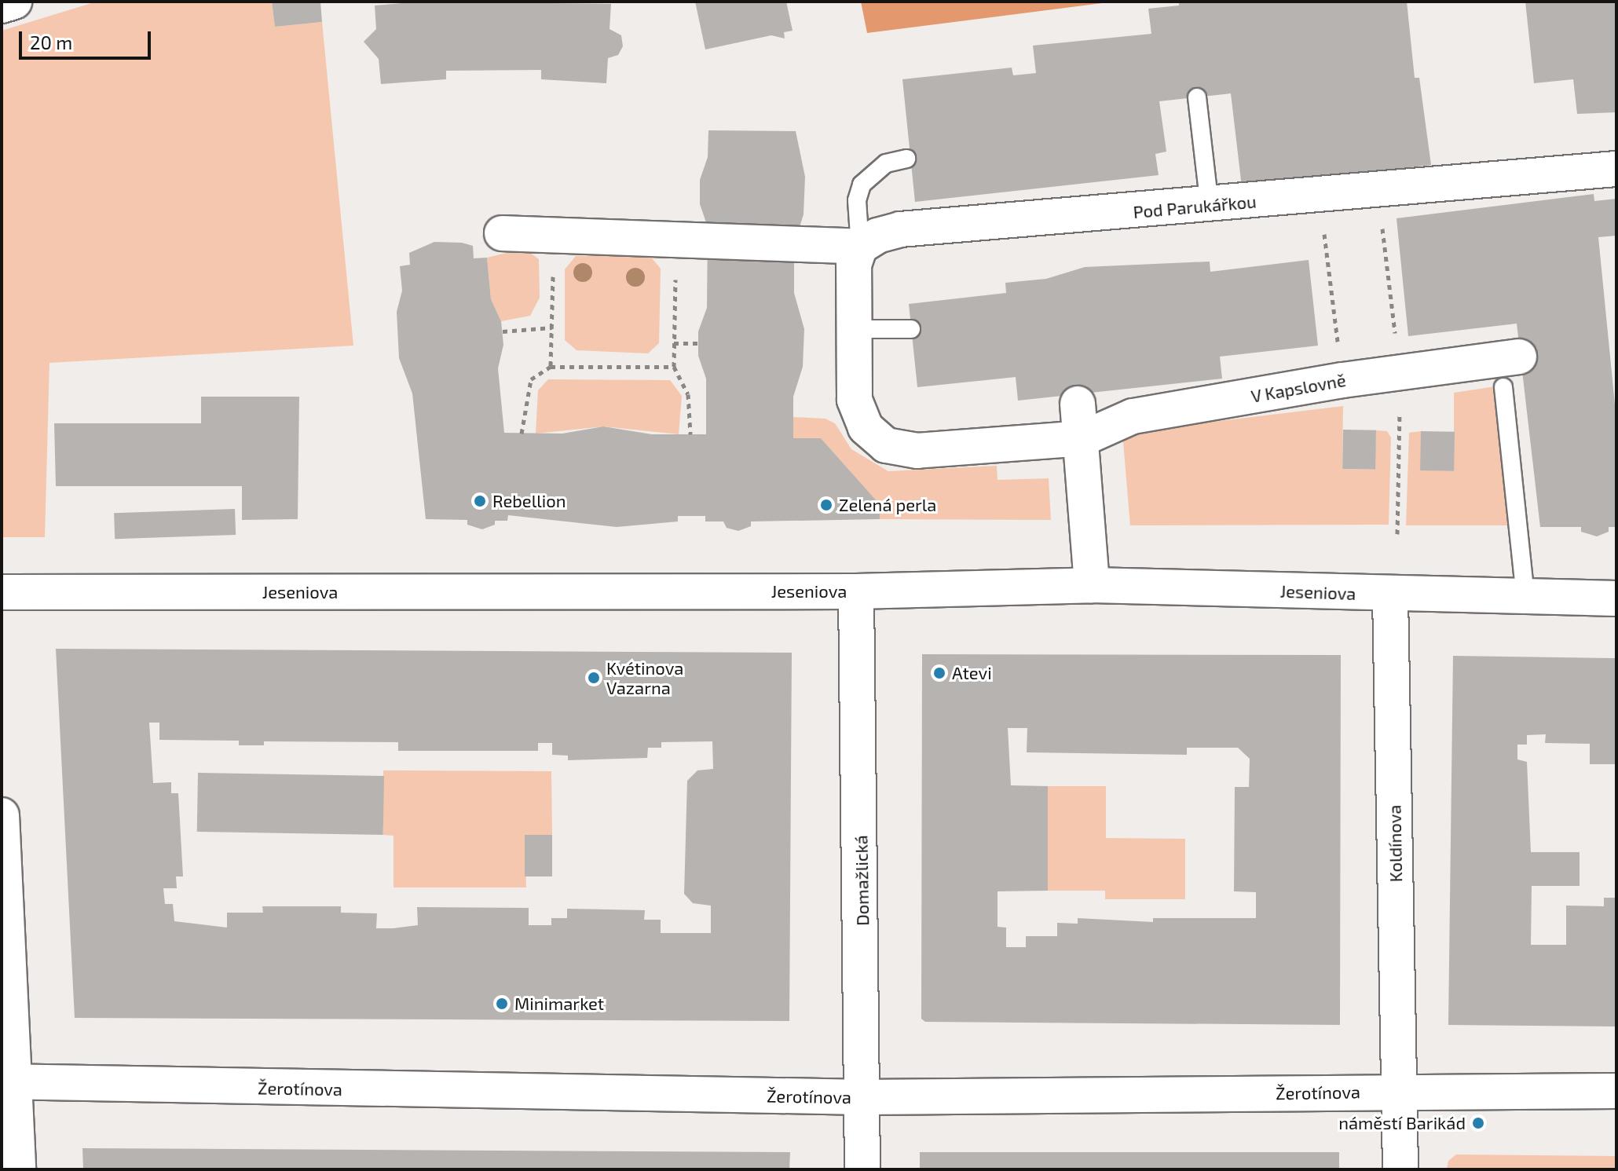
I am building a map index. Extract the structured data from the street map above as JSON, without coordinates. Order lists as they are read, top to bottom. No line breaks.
{"streets":{"street":["Pod Parukářkou","V Kapslovně","Jeseniova","Koldínova","Domažlická","Žerotínova"]},"crossings":[["Jeseniova","Koldínova"],["Jeseniova","Domažlická"],["Koldínova","Žerotínova"],["Domažlická","Žerotínova"]],"places":["Rebellion","Zelená perla","Atevi","Kvétinova Vazarna","Minimarket","náměstí Barikád"],"scale_bar":"20 m"}
